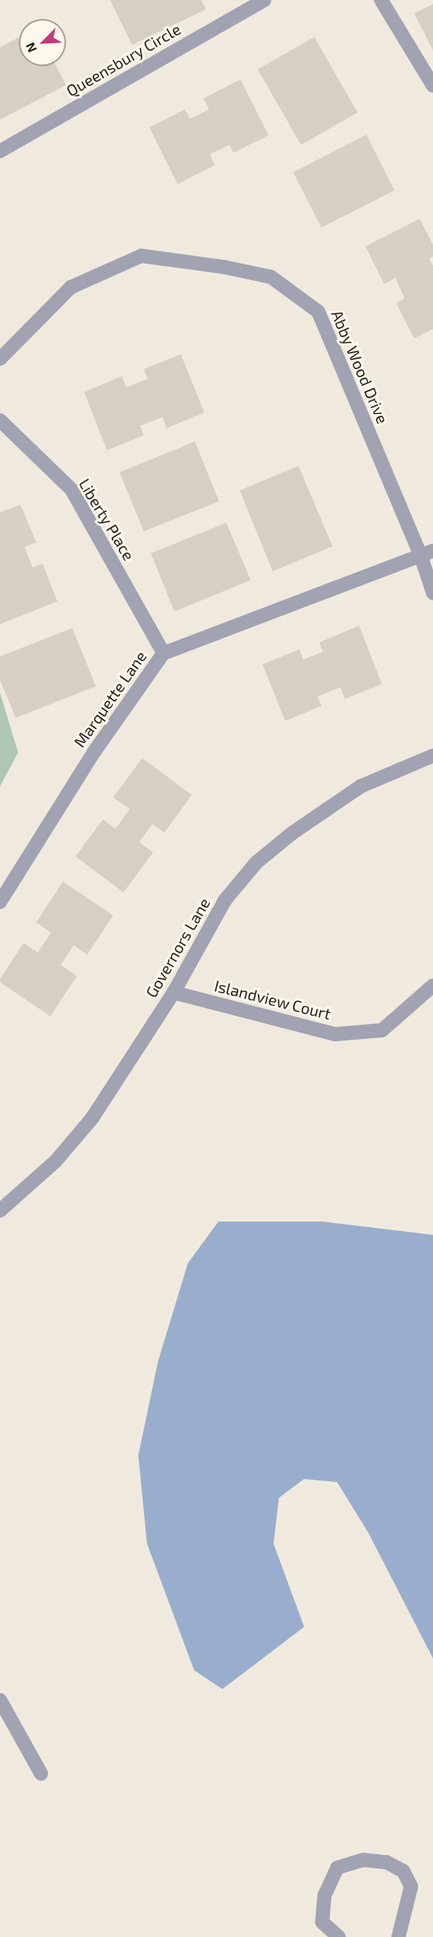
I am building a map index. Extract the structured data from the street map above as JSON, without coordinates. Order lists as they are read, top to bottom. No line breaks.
{"streets":{"street":["Queensbury Circle","Abby Wood Drive","Liberty Place","Marquette Lane","Governors Lane","Islandview Court"]},"crossings":[["Abby Wood Drive","Marquette Lane"],["Liberty Place","Marquette Lane"],["Governors Lane","Islandview Court"]],"north":"bottom left"}
